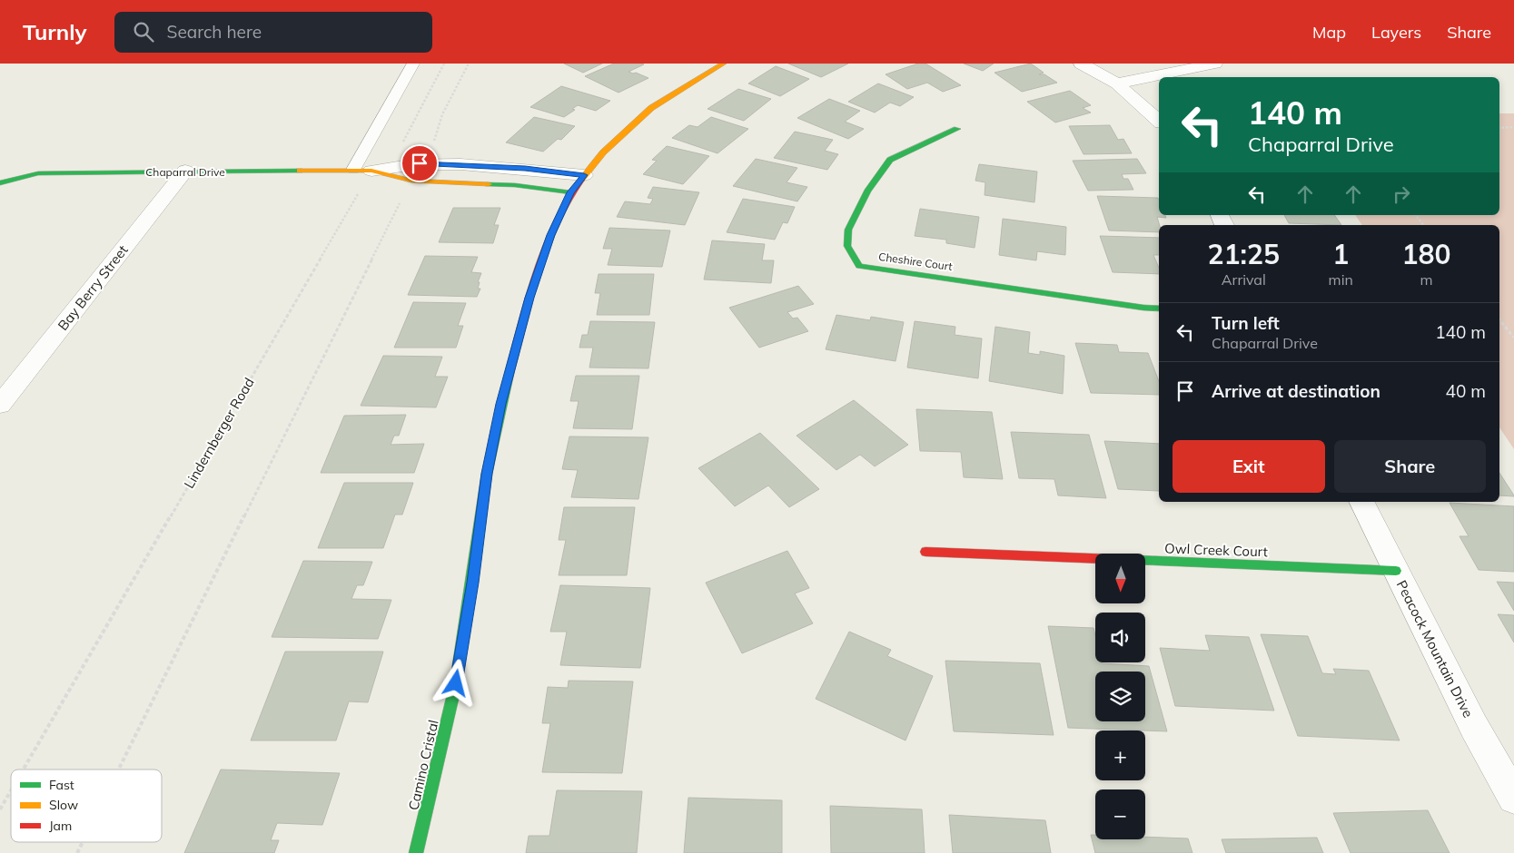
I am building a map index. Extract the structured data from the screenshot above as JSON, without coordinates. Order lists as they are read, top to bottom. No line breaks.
{"streets":{"street":["Chaparral Drive","Cheshire Court","Bay Berry Street","Owl Creek Court","Peacock Mountain Drive","Camino Cristal"],"path":["Lindernberger Road"]},"crossings":[["Chaparral Drive","Bay Berry Street"],["Chaparral Drive","Lindernberger Road"],["Chaparral Drive","Camino Cristal"],["Owl Creek Court","Peacock Mountain Drive"]],"legend":["Fast","Slow","Jam"],"north":"bottom","page":{"header":"Turnly","search":"Search here","nav":["Map","Layers","Share"],"turn":["140 m","Chaparral Drive"],"eta":["21:25","Arrival","1","min","180","m"],"list":[{"name":"Turn left","note":"Chaparral Drive","value":"140 m"},{"name":"Arrive at destination","value":"40 m"}],"buttons":["Exit","Share"],"map_buttons":["+","−"]}}
